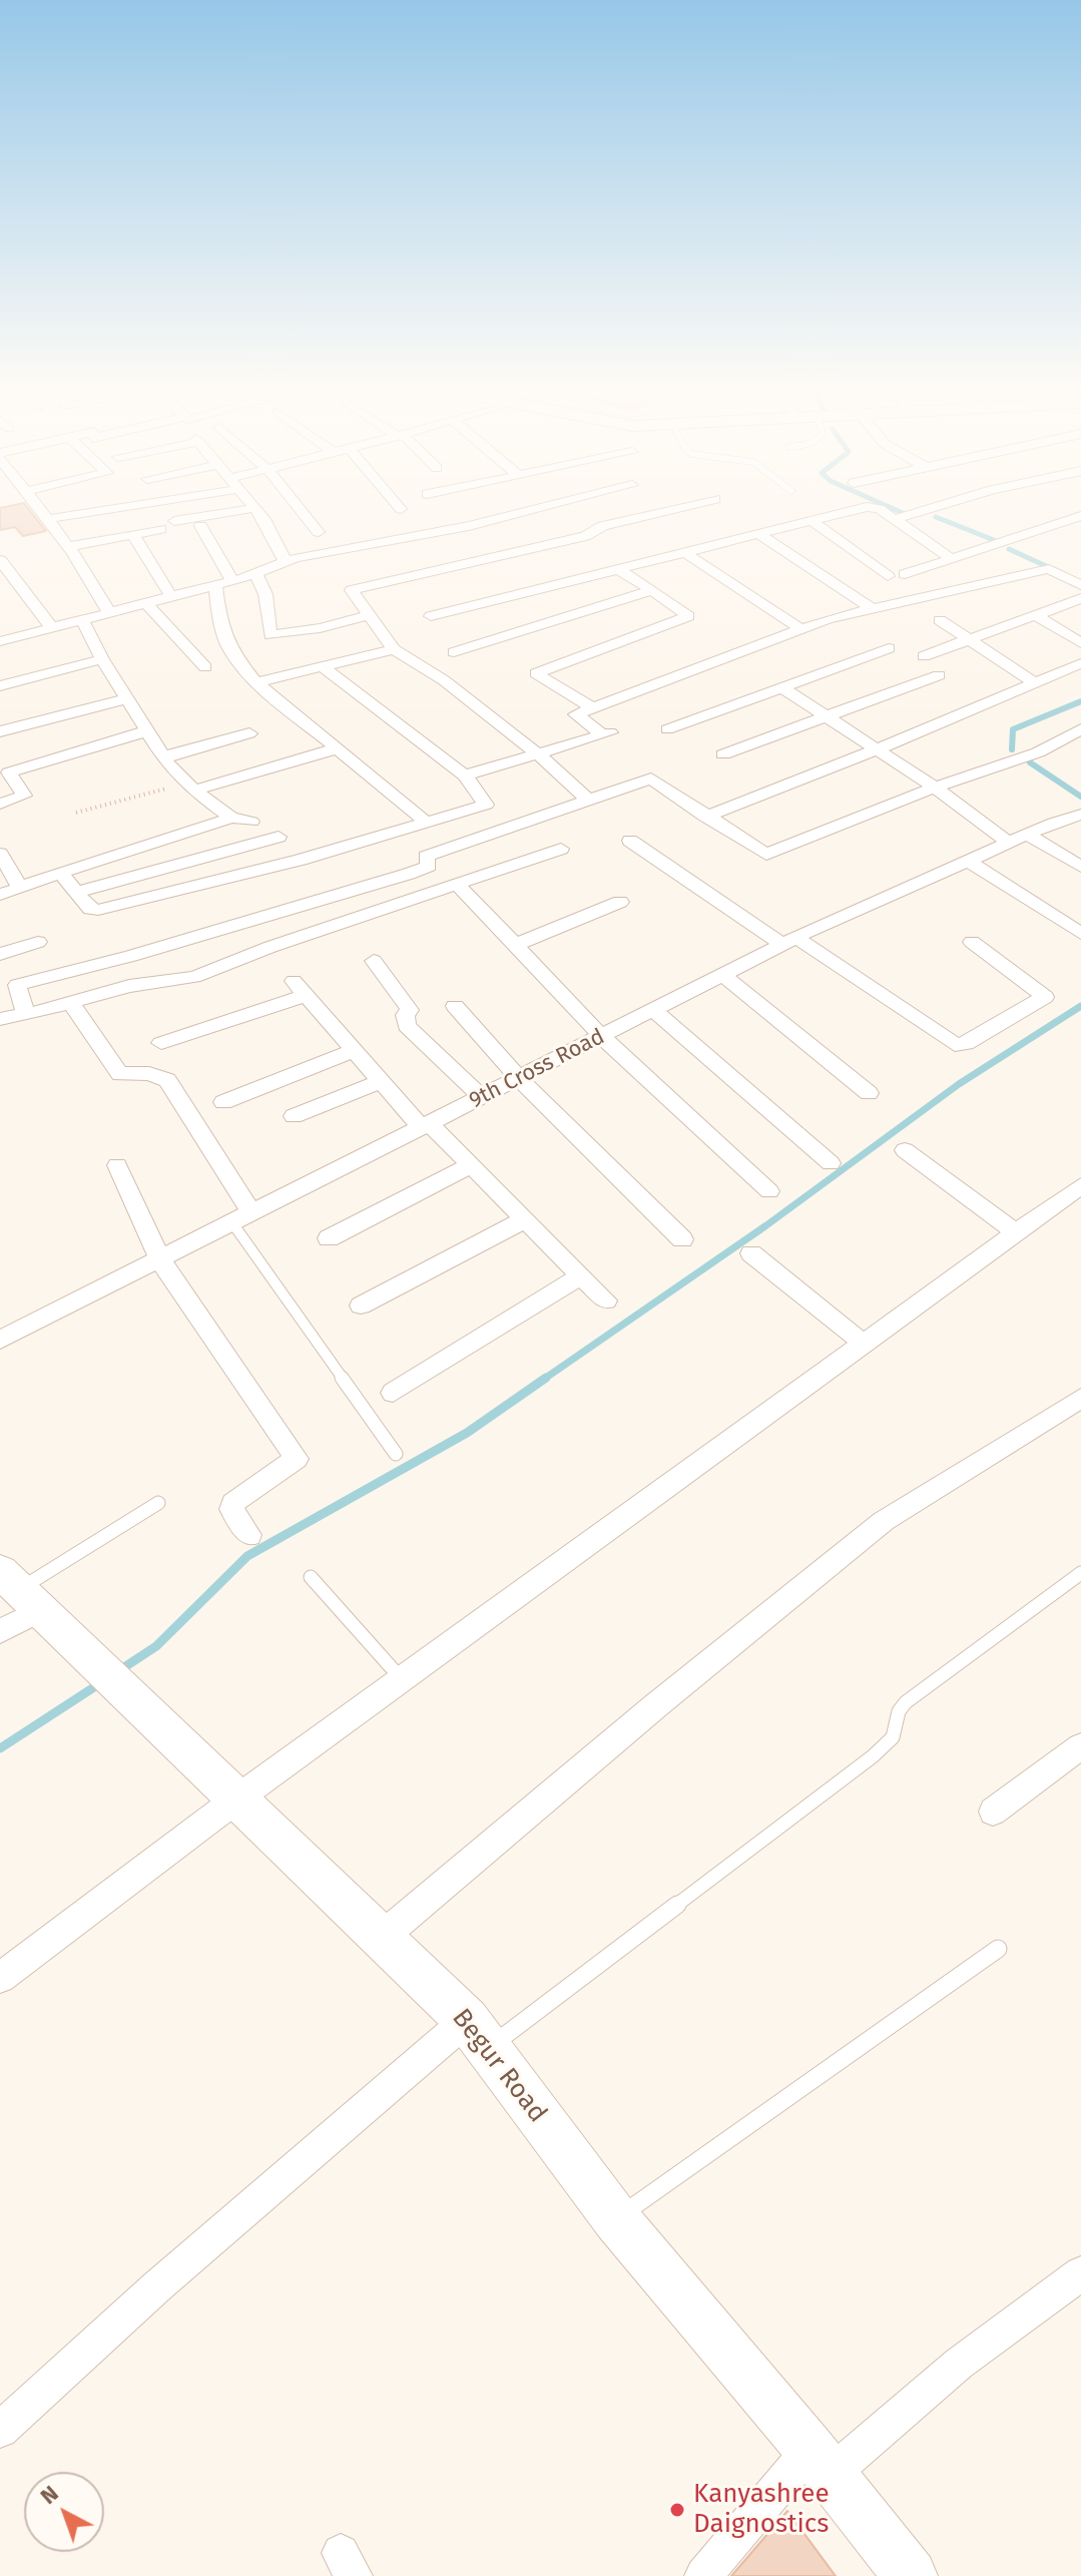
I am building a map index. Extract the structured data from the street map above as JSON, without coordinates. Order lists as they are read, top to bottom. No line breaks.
{"streets":{"street":["9th Cross Road","Begur Road"]},"places":["Kanyashree Daignostics"],"north":"top left"}
